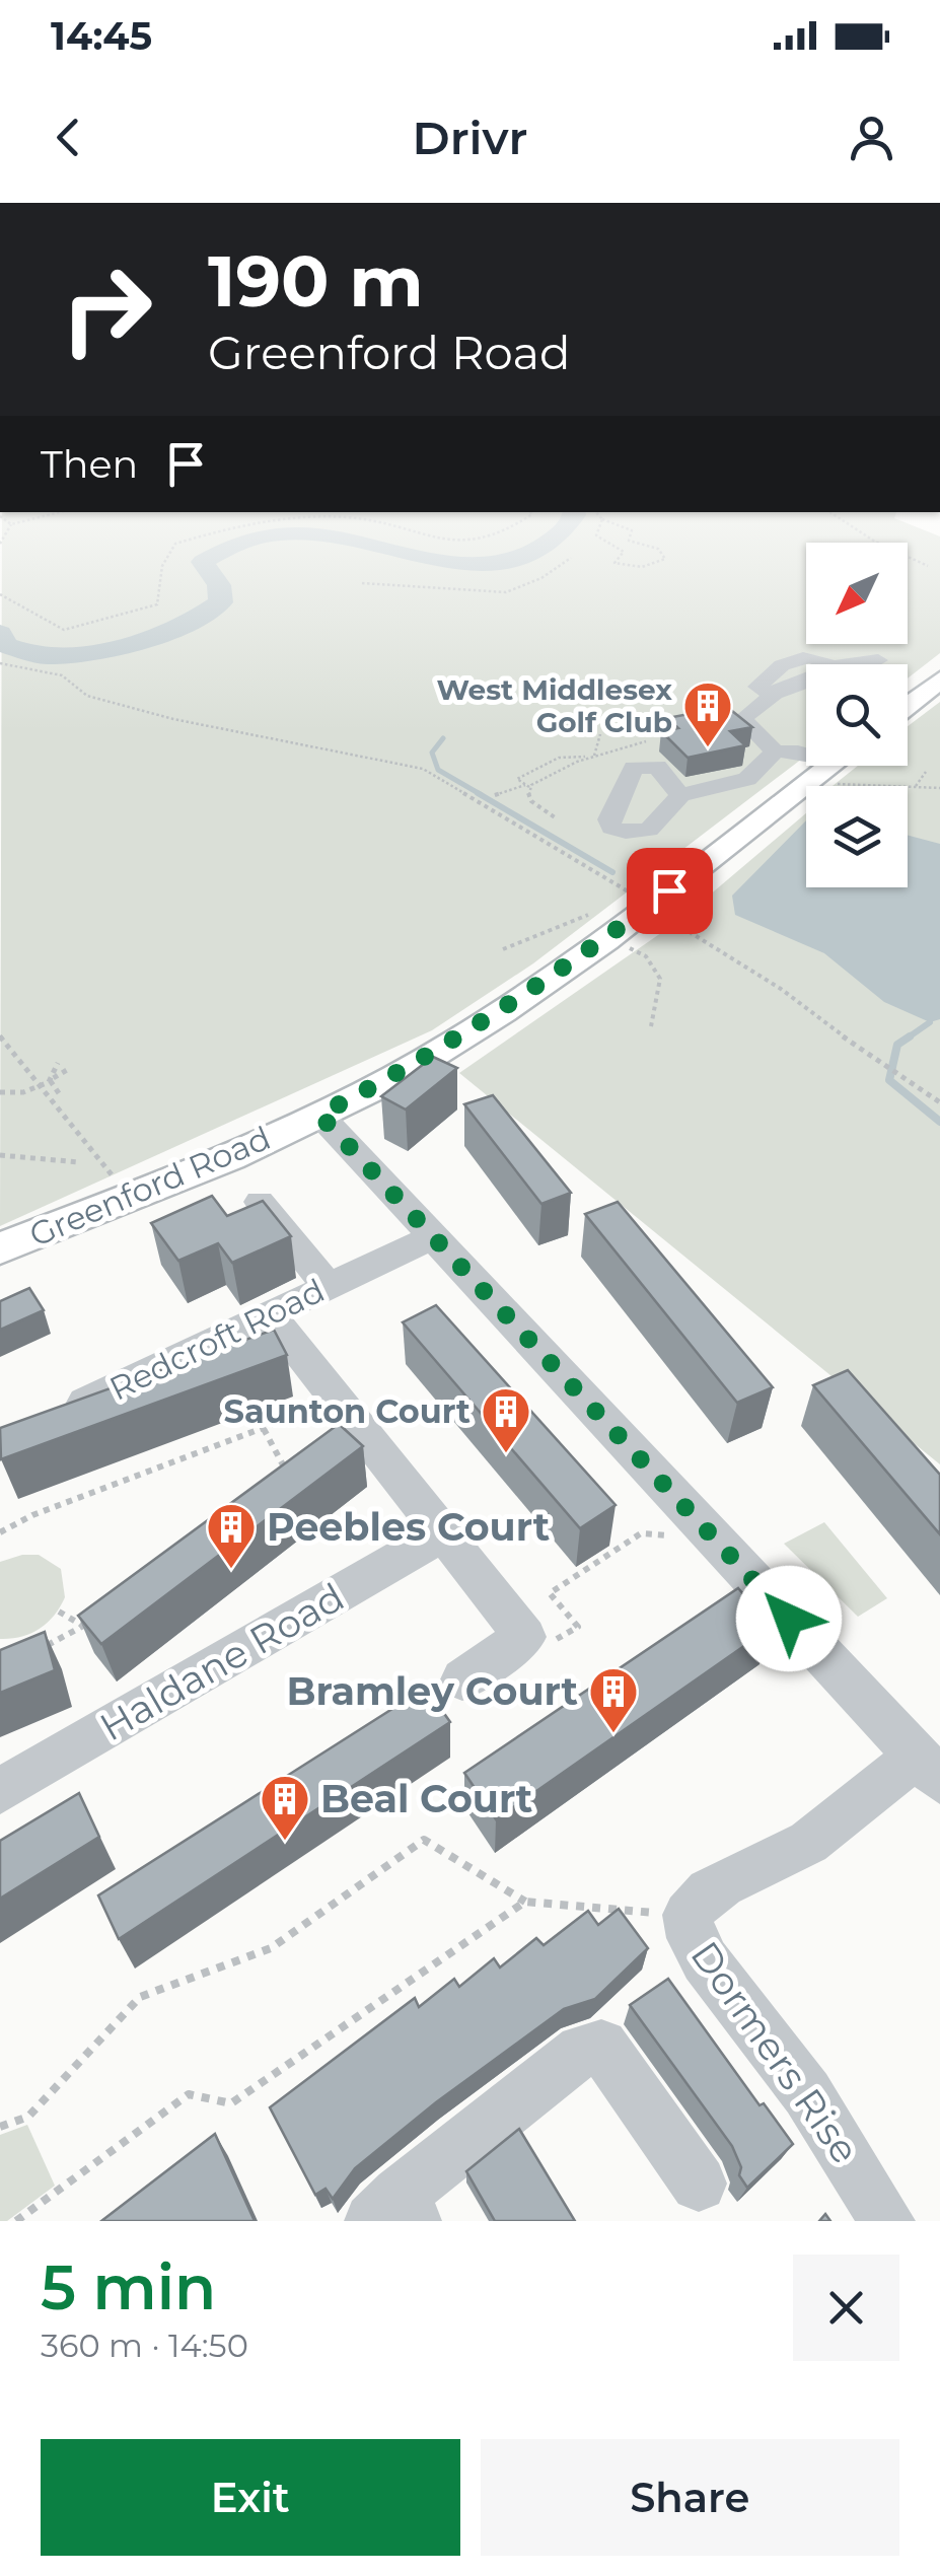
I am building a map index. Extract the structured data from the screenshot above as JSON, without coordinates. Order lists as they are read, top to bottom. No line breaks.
{"streets":{"main road":["Greenford Road"],"street":["Redcroft Road","Haldane Road","Dormers Rise"]},"places":{"building":["West Middlesex Golf Club","Saunton Court","Peebles Court","Bramley Court","Beal Court"]},"north":"bottom left","page":{"status":"14:45","header":"Drivr","turn":["190 m","Greenford Road"],"then":"Then","heading":["5 min","360 m · 14:50"],"buttons":["Exit","Share"]}}
